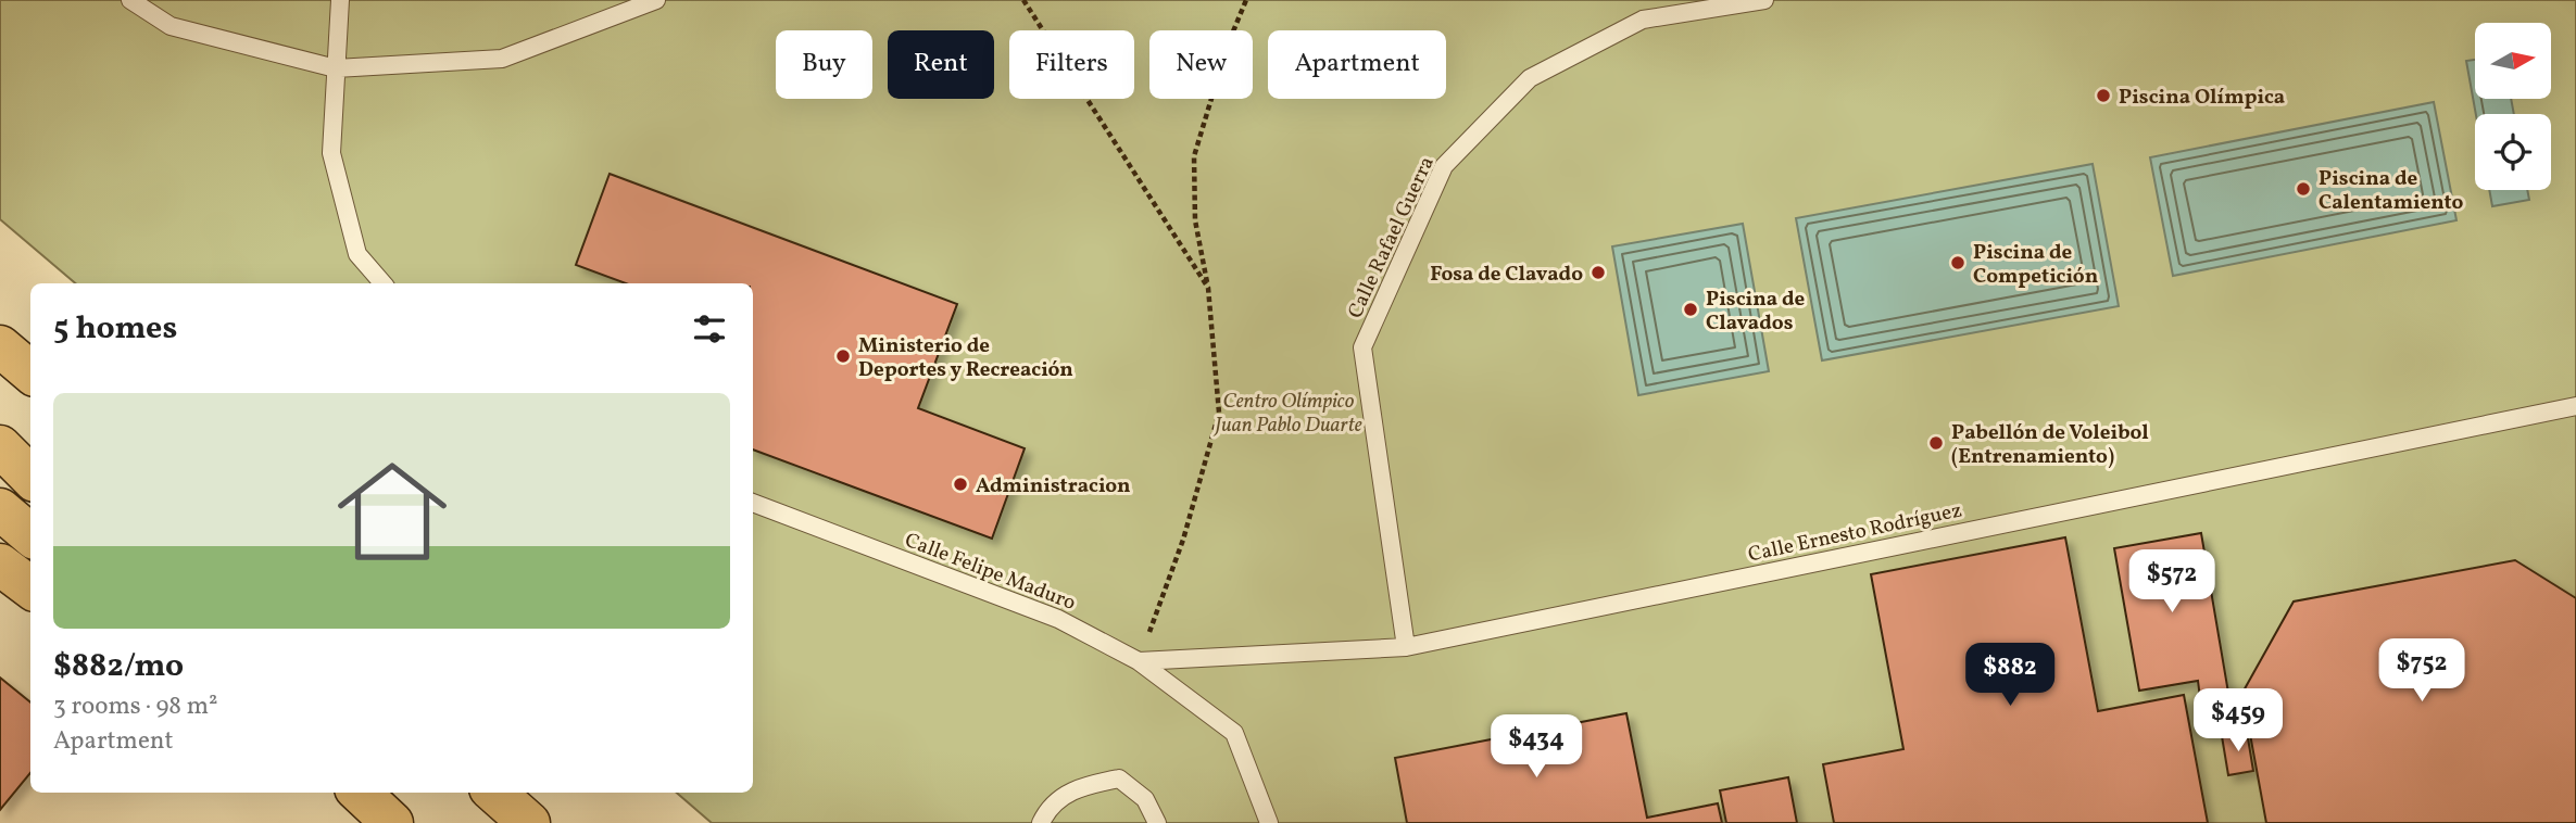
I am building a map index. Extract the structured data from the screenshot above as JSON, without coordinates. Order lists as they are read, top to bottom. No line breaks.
{"streets":{"lane":["Calle Rafael Guerra","Calle Ernesto Rodríguez","Calle Felipe Maduro"]},"crossings":[["Calle Rafael Guerra","Calle Ernesto Rodríguez"],["Calle Ernesto Rodríguez","Calle Felipe Maduro"]],"parks":["Centro Olímpico Juan Pablo Duarte"],"places":["Piscina Olímpica","Piscina de Calentamiento","Piscina de Competición","Fosa de Clavado","Piscina de Clavados","Ministerio de Deportes y Recreación","Pabellón de Voleibol (Entrenamiento)","Administracion"],"north":"right","page":{"chip":["Buy","Rent","Filters","New","Apartment"],"heading":"5 homes","list":[{"name":"$882/mo","note":"3 rooms · 98 m² · Apartment"}],"price":["$572","$752","$882","$459","$434"]}}
